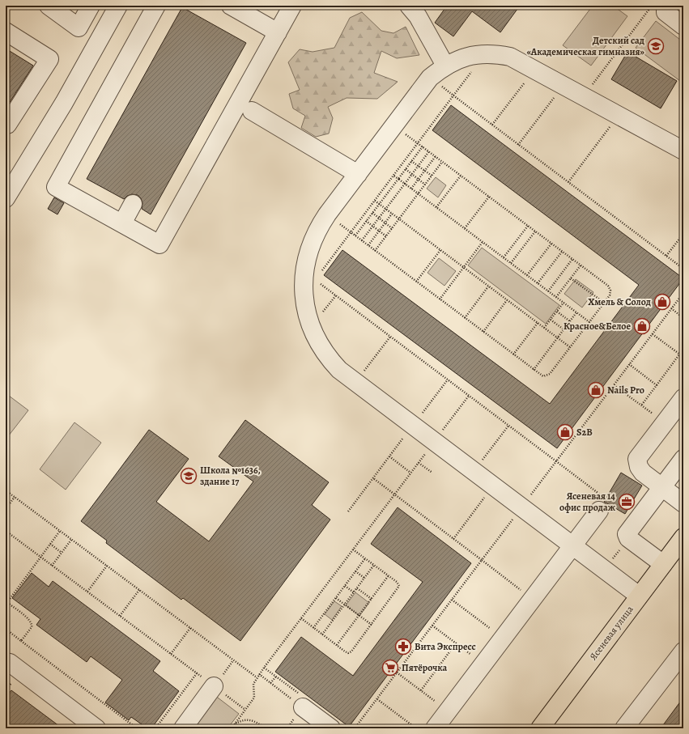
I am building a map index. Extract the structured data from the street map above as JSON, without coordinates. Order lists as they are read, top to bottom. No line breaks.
{"streets":{"main road":["Ясеневая улица"]},"places":{"school or university":["Детский сад «Академическая гимназия»","Школа №1636, здание 17"],"shop":["Хмель & Солод","Красное&Белое","Nails Pro","S2B"],"office":["Ясеневая 14 офис продаж"],"pharmacy":["Вита Экспресс"],"supermarket":["Пятёрочка"]}}
